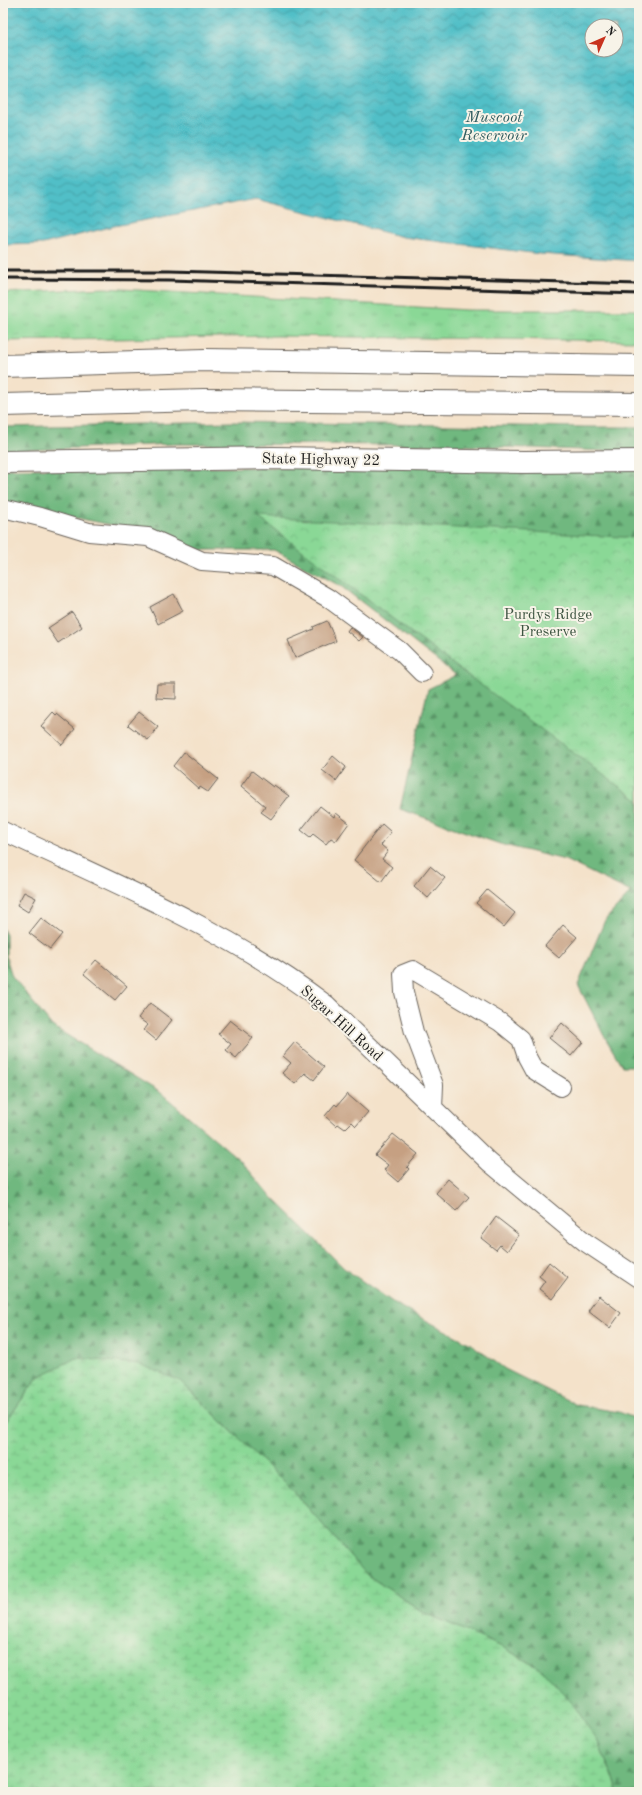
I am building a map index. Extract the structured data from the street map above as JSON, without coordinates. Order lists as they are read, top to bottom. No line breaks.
{"streets":{"main road":["State Highway 22"],"street":["Sugar Hill Road"]},"water":["Muscoot Reservoir"],"parks":["Purdys Ridge Preserve"],"north":"top right"}
